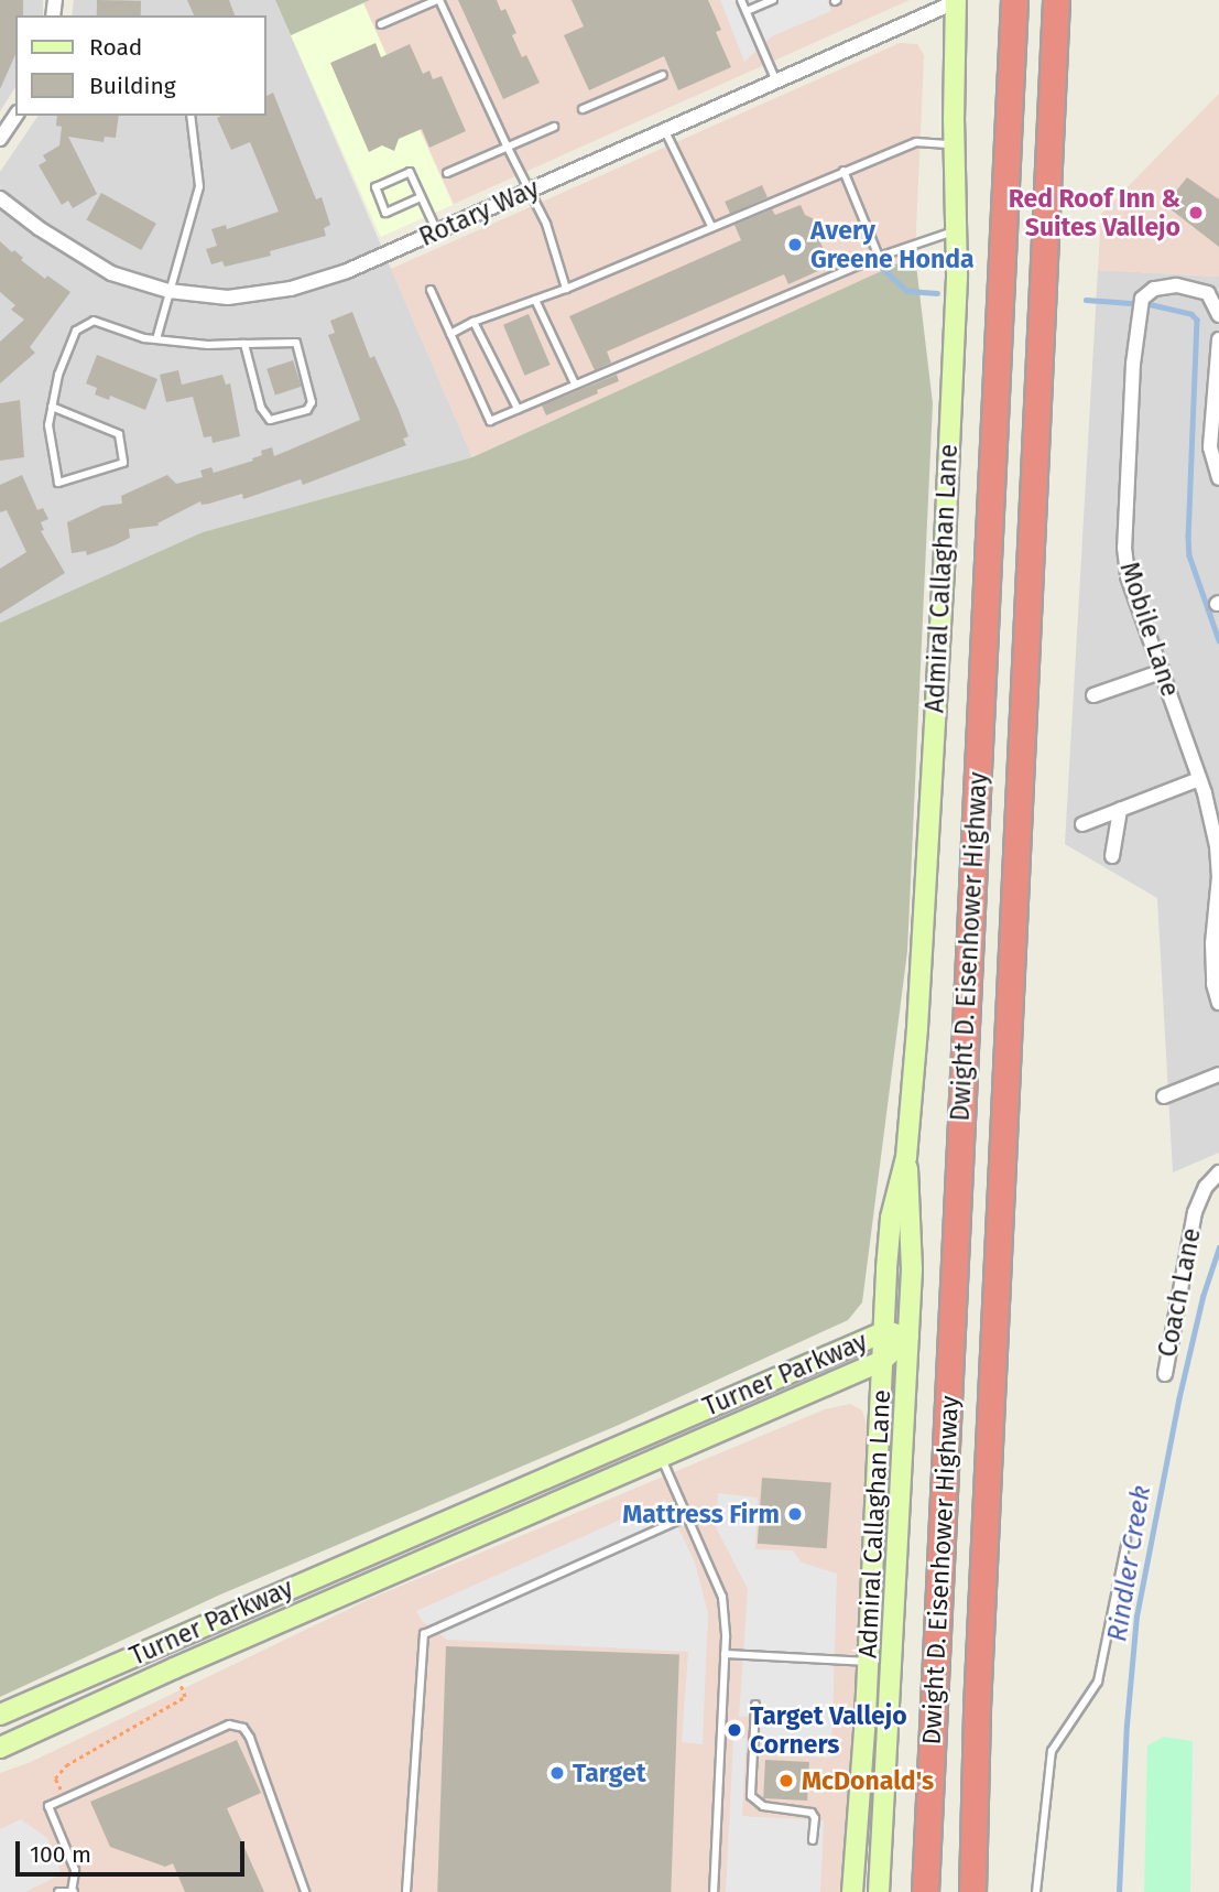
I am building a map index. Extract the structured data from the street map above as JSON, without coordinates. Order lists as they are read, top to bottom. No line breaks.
{"streets":{"highway":["Dwight D. Eisenhower Highway"],"main road":["Admiral Callaghan Lane","Turner Parkway"],"street":["Rotary Way","Mobile Lane","Coach Lane"]},"crossings":[["Rotary Way","Admiral Callaghan Lane"],["Admiral Callaghan Lane","Turner Parkway"]],"water":["Rindler Creek"],"places":["Red Roof Inn & Suites Vallejo","Avery Greene Honda","Mattress Firm","Target Vallejo Corners","Target","McDonald's"],"legend":["Road","Building"],"scale_bar":"100 m"}
